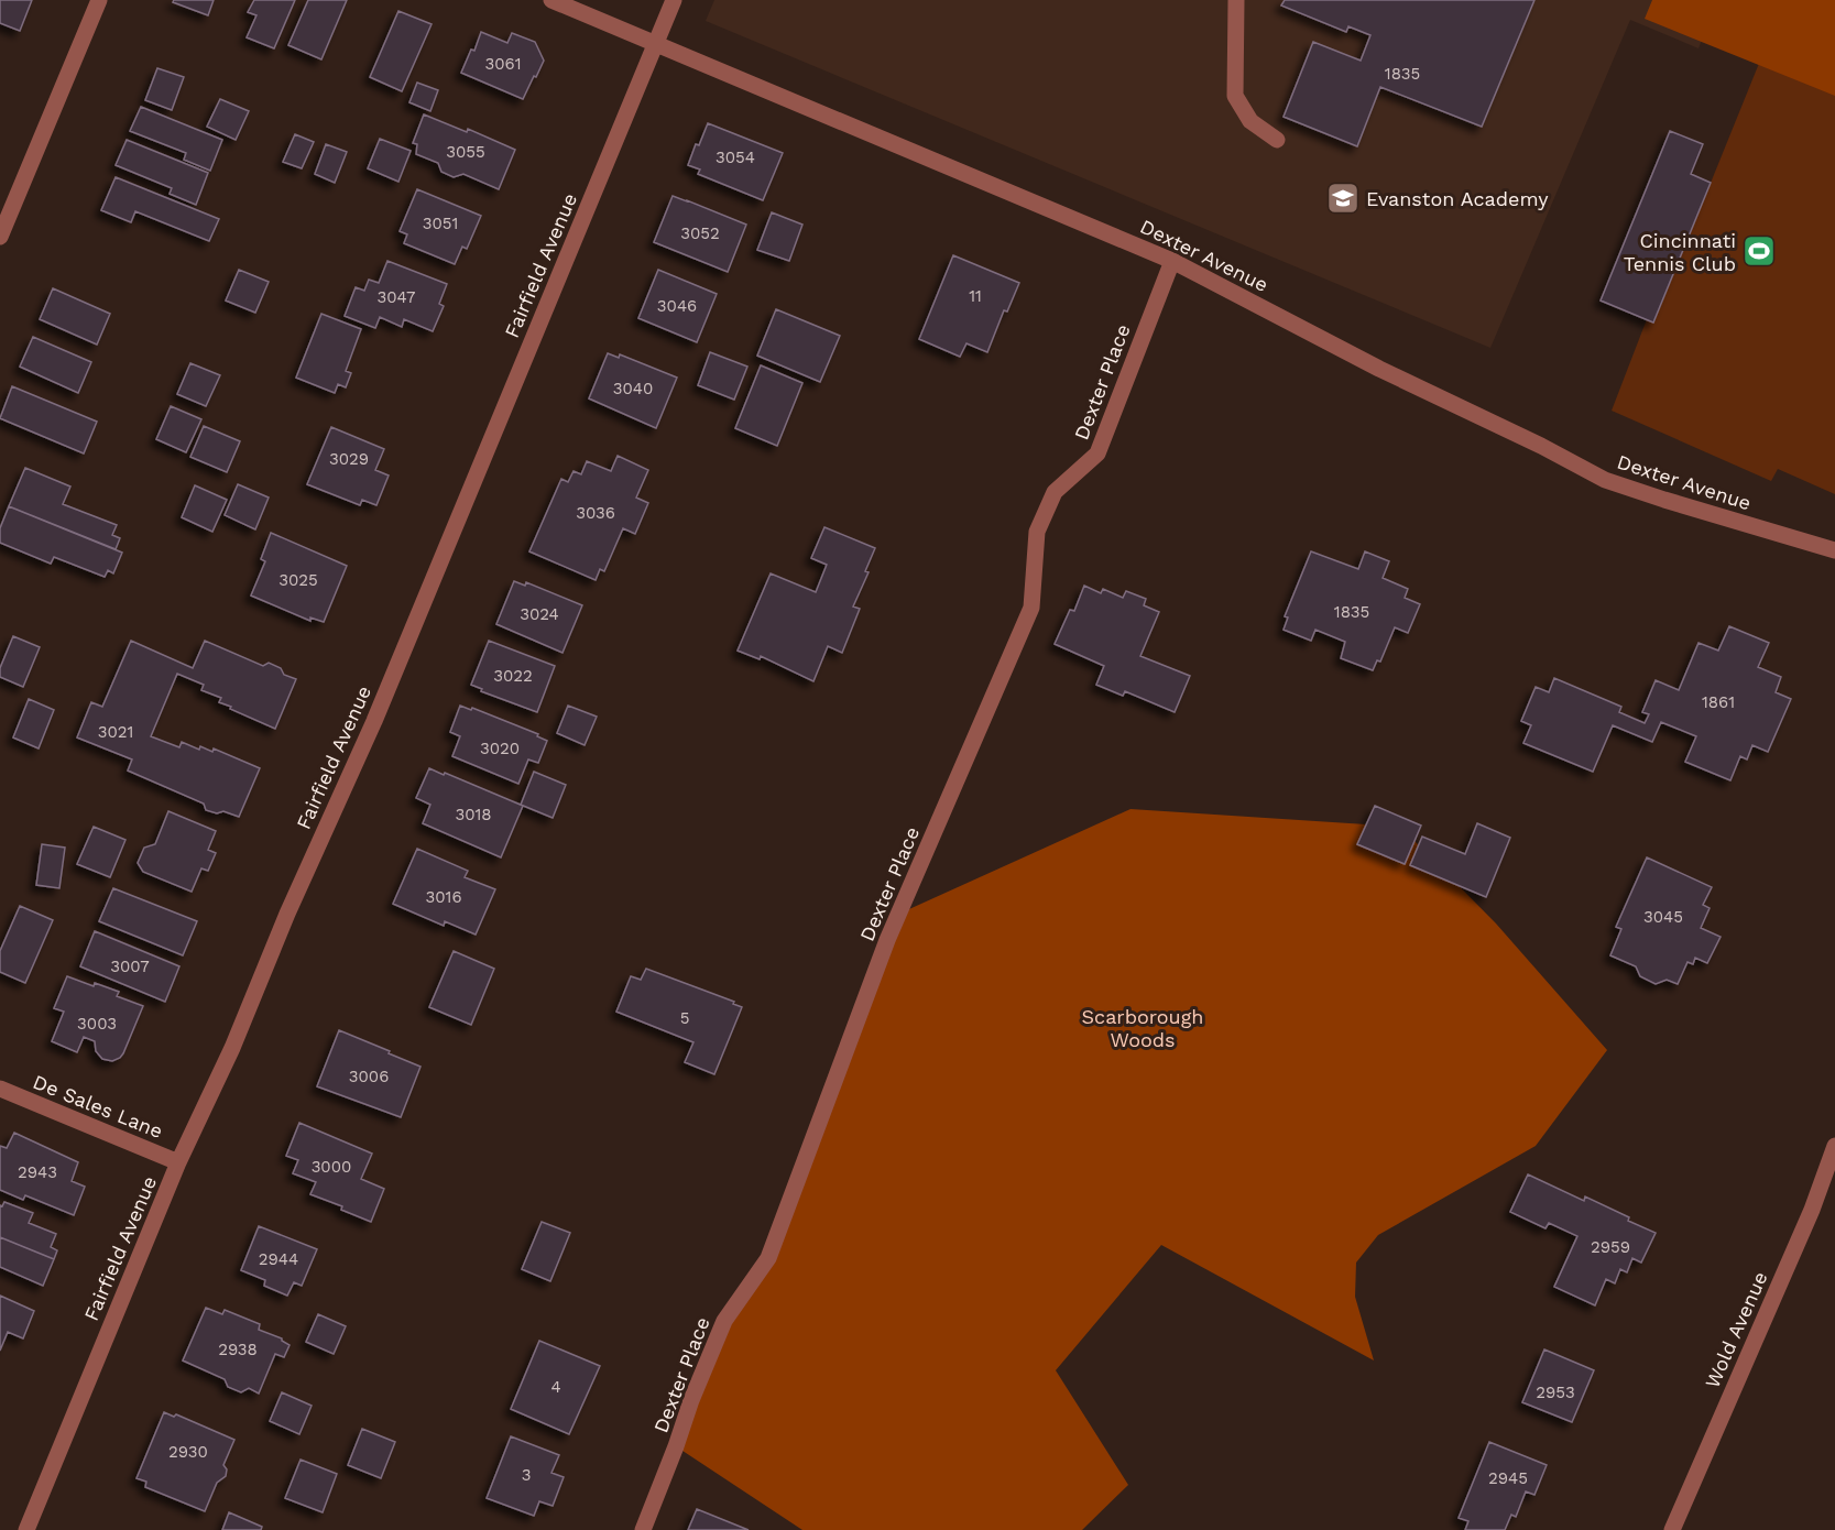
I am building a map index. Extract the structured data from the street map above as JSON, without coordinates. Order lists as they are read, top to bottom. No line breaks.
{"streets":{"street":["Dexter Avenue","Fairfield Avenue","Dexter Place","De Sales Lane","Wold Avenue"]},"crossings":[["Dexter Avenue","Fairfield Avenue"],["Dexter Avenue","Dexter Place"],["Fairfield Avenue","De Sales Lane"]],"parks":["Scarborough Woods"],"places":{"school or university":["Evanston Academy"],"sports":["Cincinnati Tennis Club"]},"house_numbers":["3061","1835","3055","3054","3051","3052","11","3047","3046","3040","3029","3036","3025","1835","3024","3022","1861","3021","3020","3018","3016","3045","3007","5","3003","3006","3000","2943","2959","2944","2938","4","2953","2930","3","2945"]}
